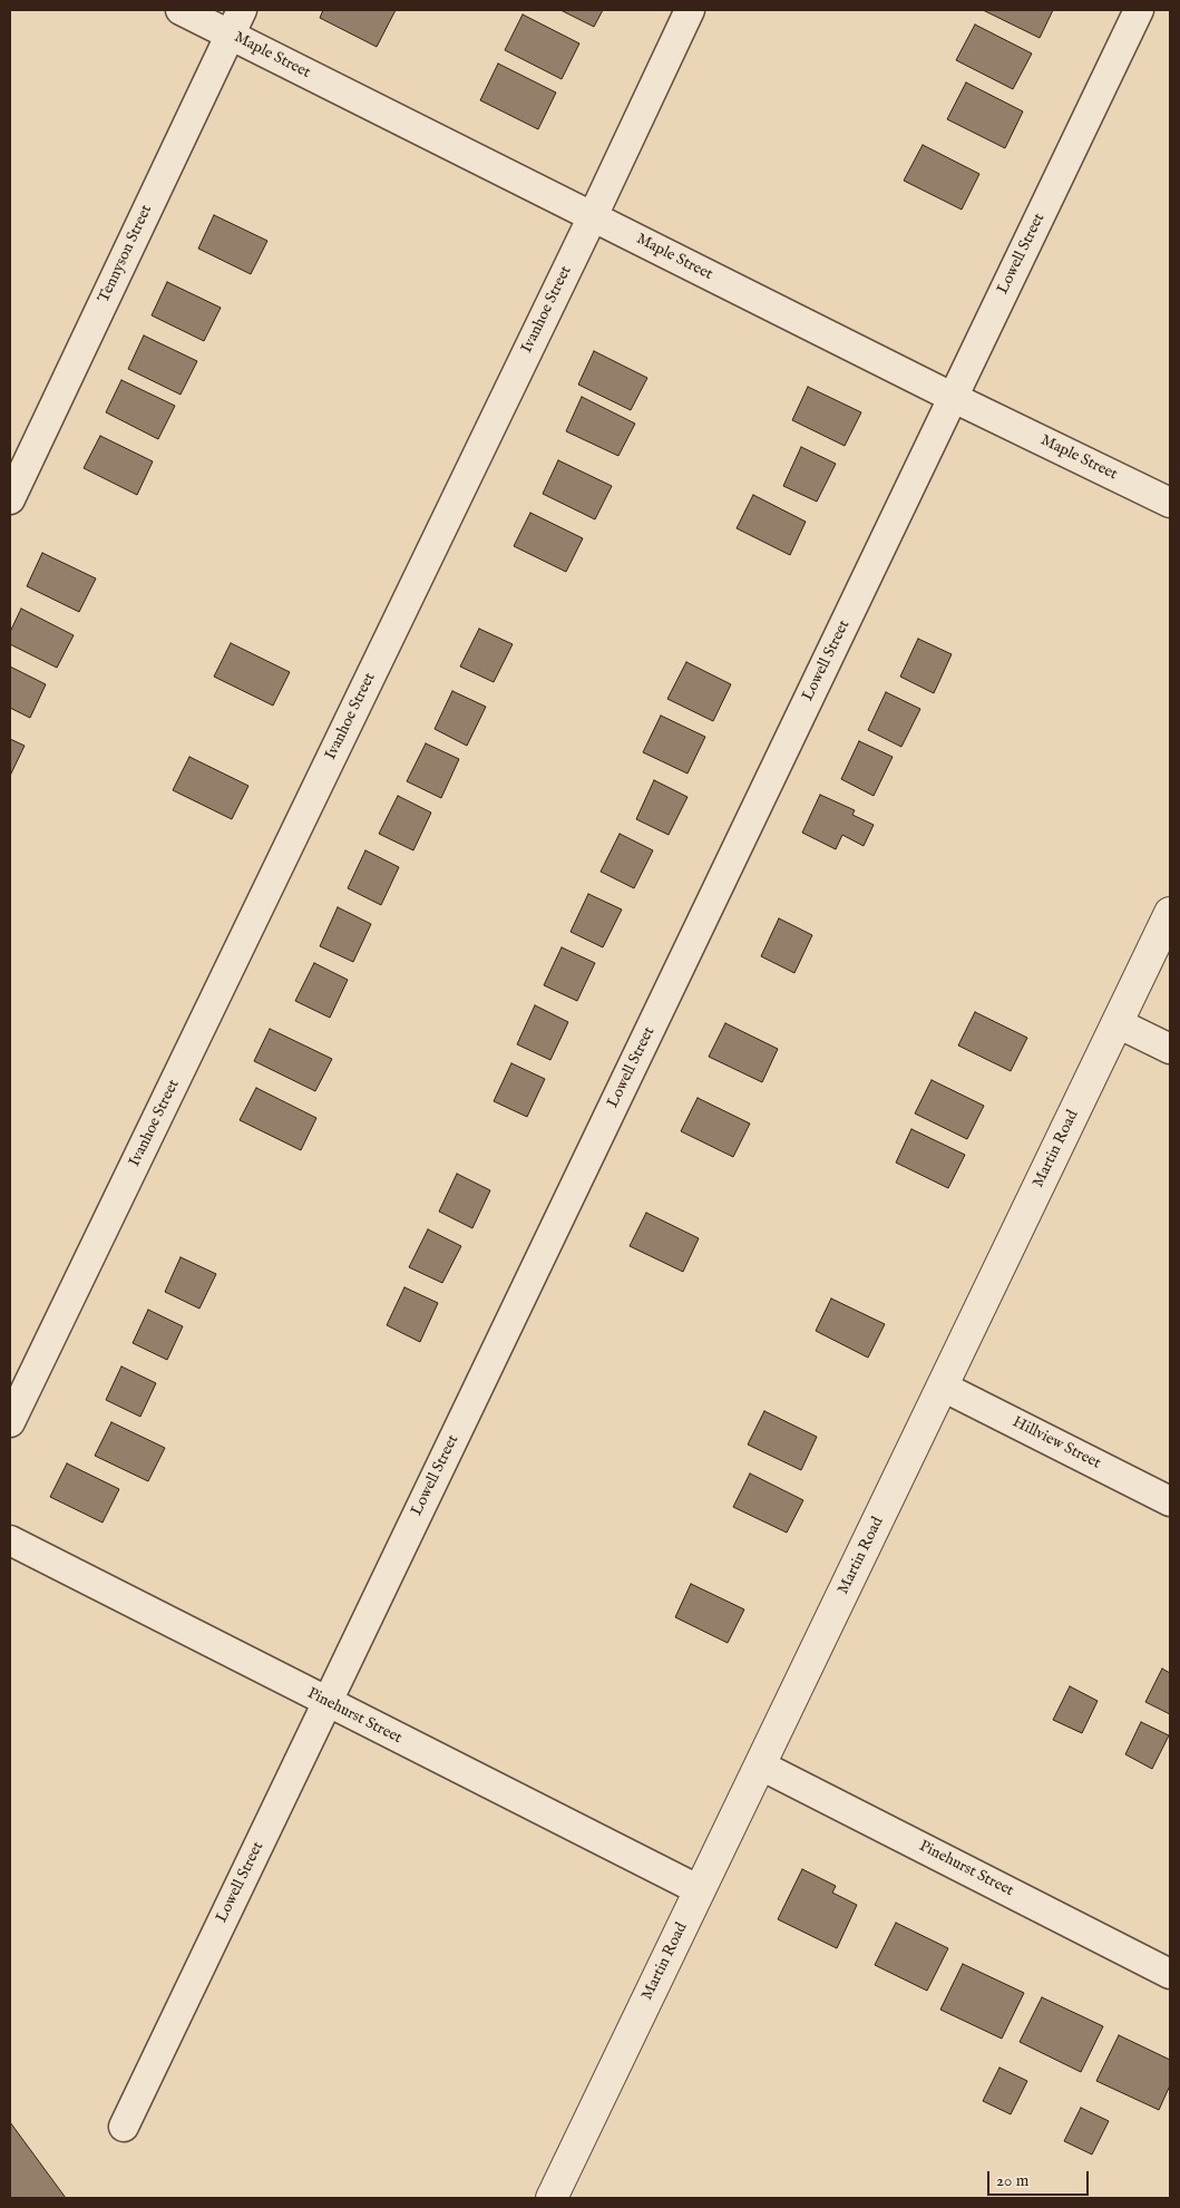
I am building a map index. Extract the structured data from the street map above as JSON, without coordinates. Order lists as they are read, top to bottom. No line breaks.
{"streets":{"street":["Maple Street","Tennyson Street","Lowell Street","Ivanhoe Street","Martin Road","Hillview Street","Pinehurst Street"]},"crossings":[["Maple Street","Tennyson Street"],["Maple Street","Lowell Street"],["Maple Street","Ivanhoe Street"],["Lowell Street","Pinehurst Street"],["Martin Road","Hillview Street"],["Martin Road","Pinehurst Street"]],"scale_bar":"20 m"}
